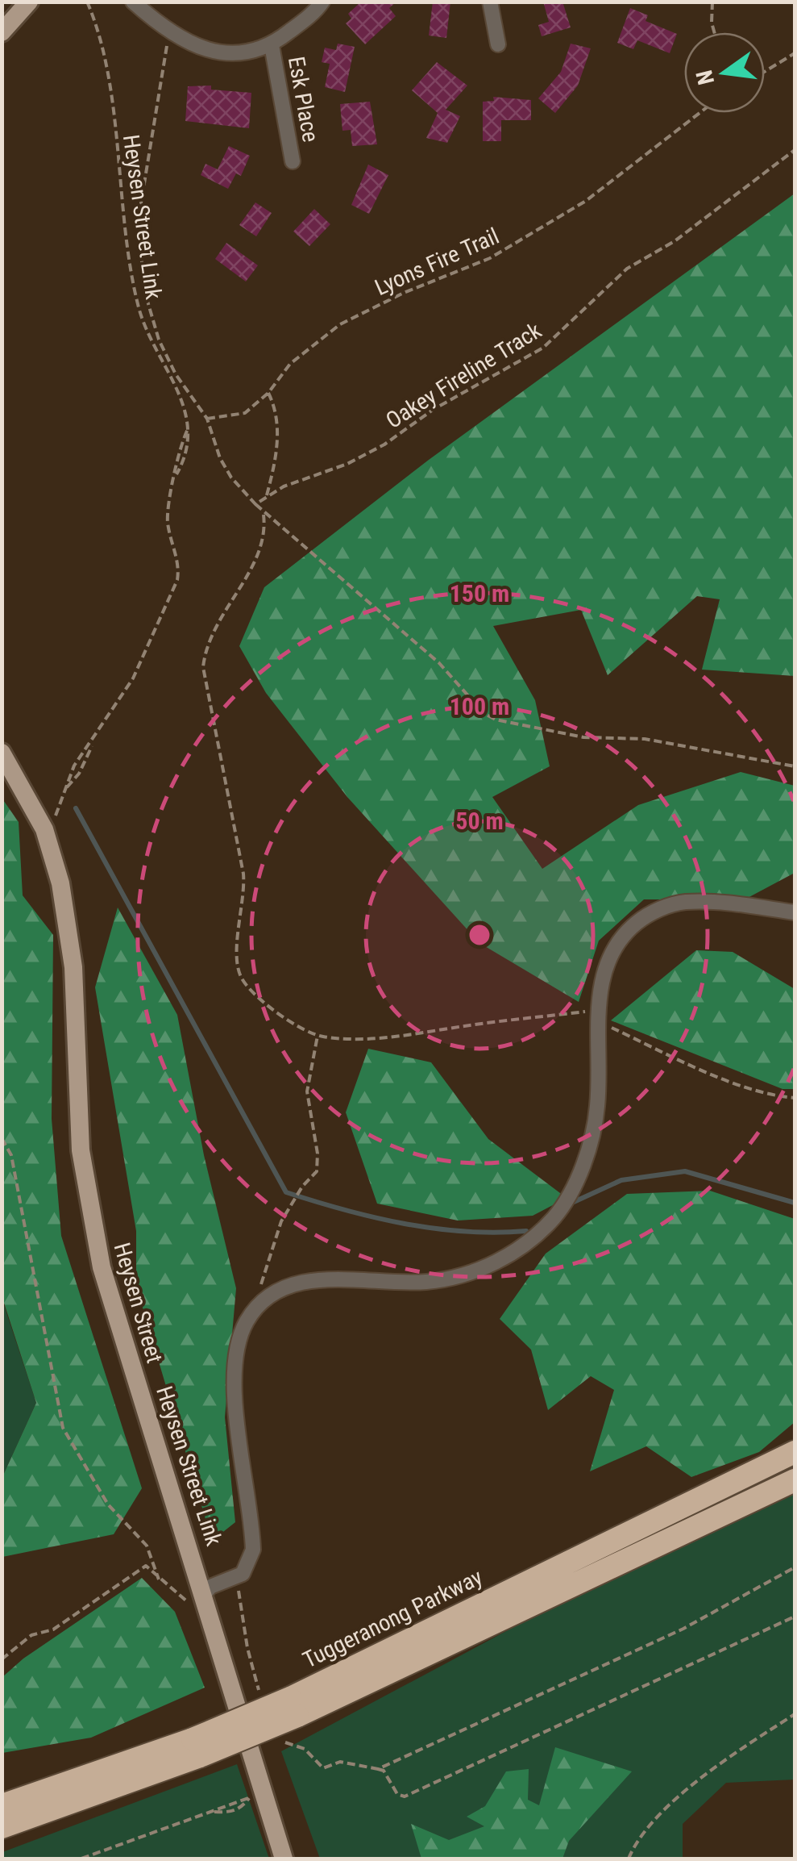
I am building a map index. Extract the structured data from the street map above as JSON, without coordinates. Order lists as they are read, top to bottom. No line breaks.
{"streets":{"highway":["Tuggeranong Parkway"],"main road":["Heysen Street"],"street":["Esk Place"],"path":["Heysen Street Link","Lyons Fire Trail","Oakey Fireline Track"]},"north":"left","rings":["150 m","100 m","50 m"]}
